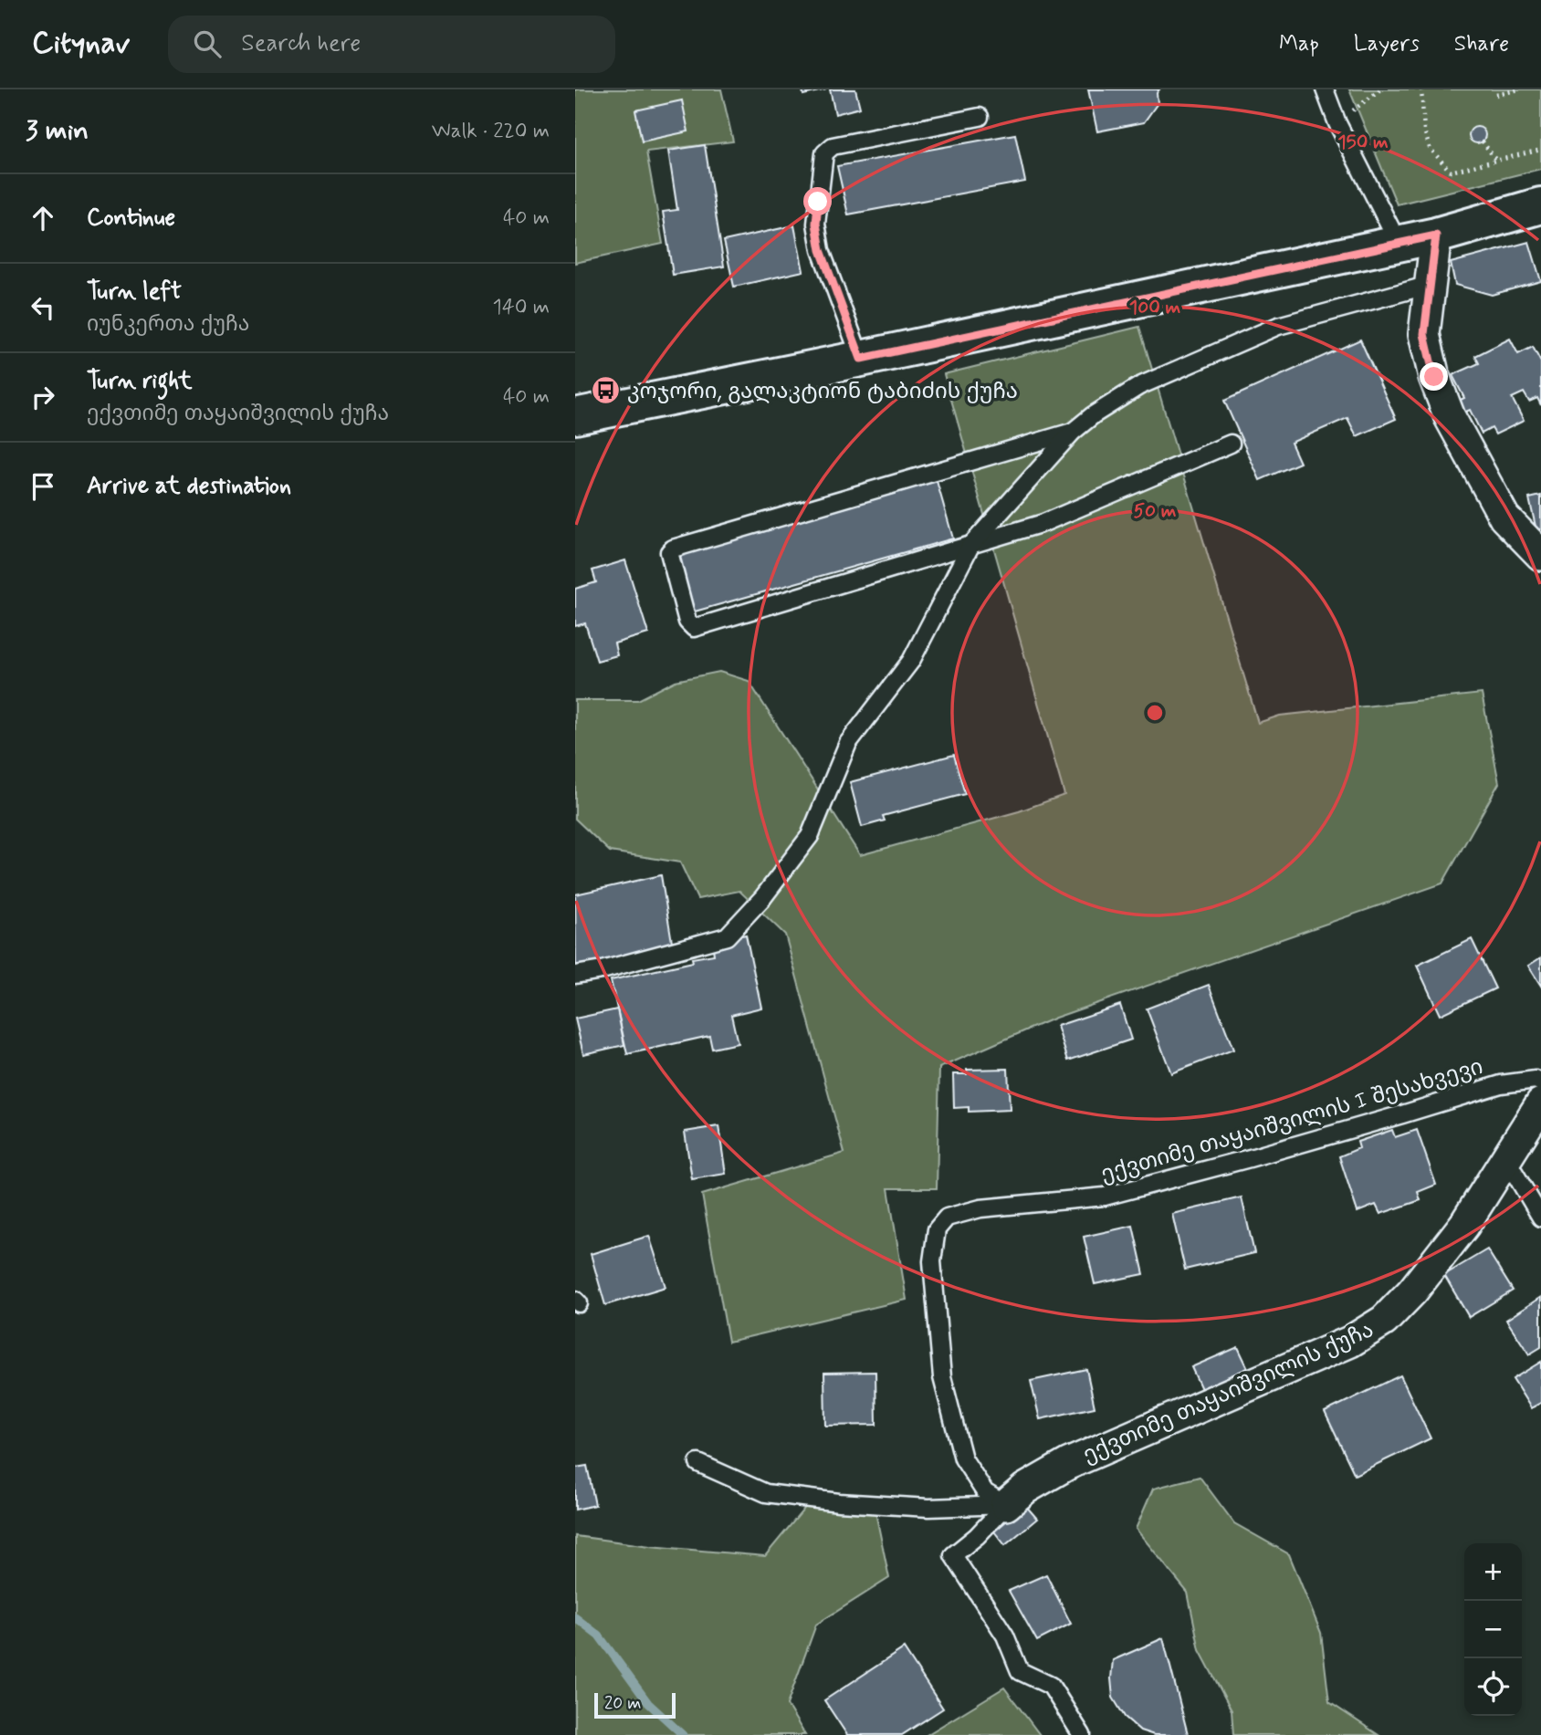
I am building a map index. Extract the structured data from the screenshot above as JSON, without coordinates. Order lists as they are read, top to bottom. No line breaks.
{"streets":{"street":["ექვთიმე თაყაიშვილის ქუჩა"],"lane":["ექვთიმე თაყაიშვილის I შესახვევი"]},"crossings":[["ექვთიმე თაყაიშვილის I შესახვევი","ექვთიმე თაყაიშვილის ქუჩა"]],"places":{"bus stop":["კოჯორი, გალაკტიონ ტაბიძის ქუჩა"]},"scale_bar":"20 m","page":{"header":"Citynav","search":"Search here","nav":["Map","Layers","Share"],"heading":["3 min","Walk · 220 m"],"list":[["Continue","40 m"],["Turn left","იუნკერთა ქუჩა","140 m"],["Turn right","ექვთიმე თაყაიშვილის ქუჩა","40 m"],"Arrive at destination"],"map_buttons":["+","−"],"scale":"20 m"},"rings":["150 m","100 m","50 m"]}
